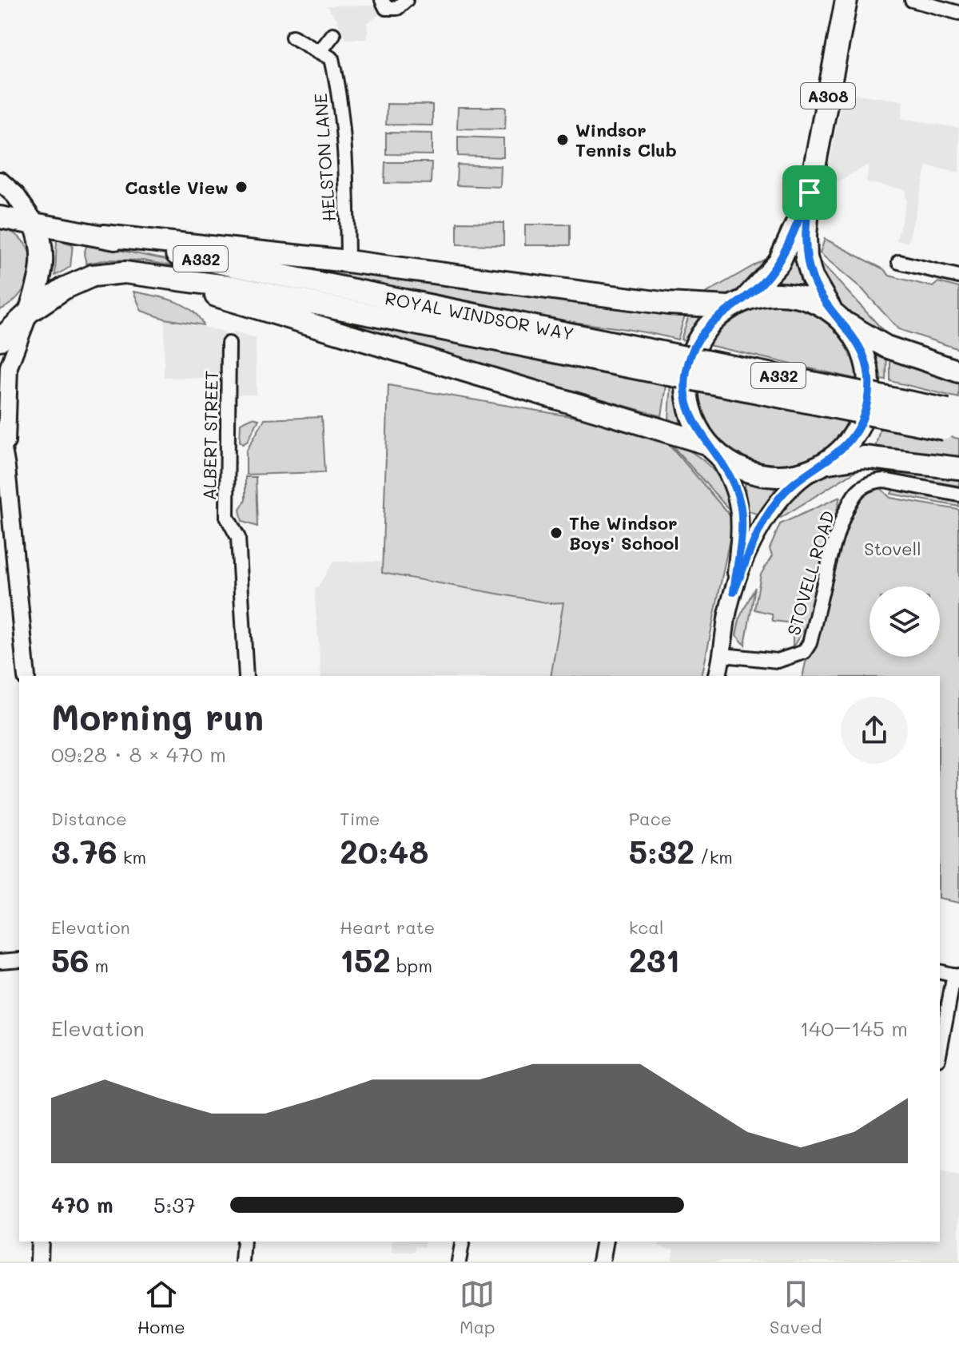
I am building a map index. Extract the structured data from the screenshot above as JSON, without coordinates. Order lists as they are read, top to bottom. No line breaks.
{"streets":{"main road":["A308","A332","ROYAL WINDSOR WAY"],"street":["HELSTON LANE","ALBERT STREET","STOVELL ROAD"]},"parks":["Stovell"],"places":["Windsor Tennis Club","Castle View","The Windsor Boys' School"],"page":{"heading":["Morning run","09:28 · 8 × 470 m"],"stats":[["Distance","3.76 km"],["Time","20:48"],["Pace","5:32 /km"],["Elevation","56 m"],["Heart rate","152 bpm"],["kcal","231"]],"chart":["Elevation","140–145 m"],"list":[{"name":"470 m","note":"5:37"}],"tabs":["Home","Map","Saved"]}}
